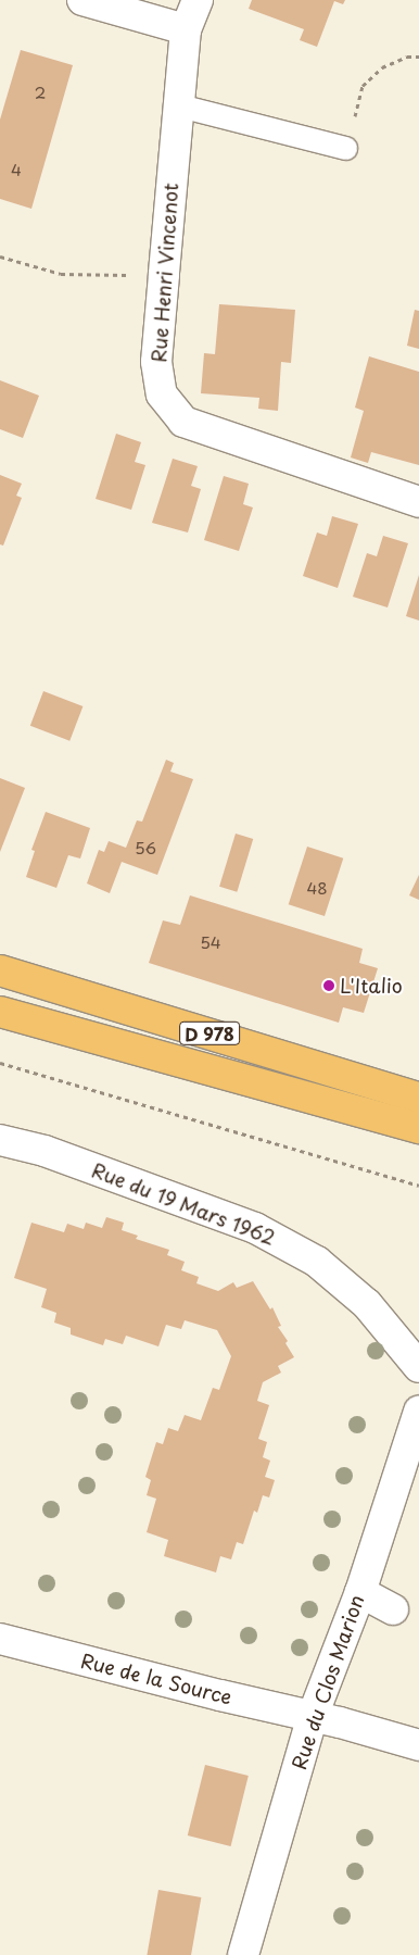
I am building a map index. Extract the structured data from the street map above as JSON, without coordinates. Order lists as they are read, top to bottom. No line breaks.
{"streets":{"main road":["D 978"],"street":["Rue Henri Vincenot","Rue du 19 Mars 1962","Rue de la Source","Rue du Clos Marion"]},"crossings":[["Rue de la Source","Rue du Clos Marion"]],"places":["L'Italio"],"house_numbers":["2","4","56","48","54"]}
